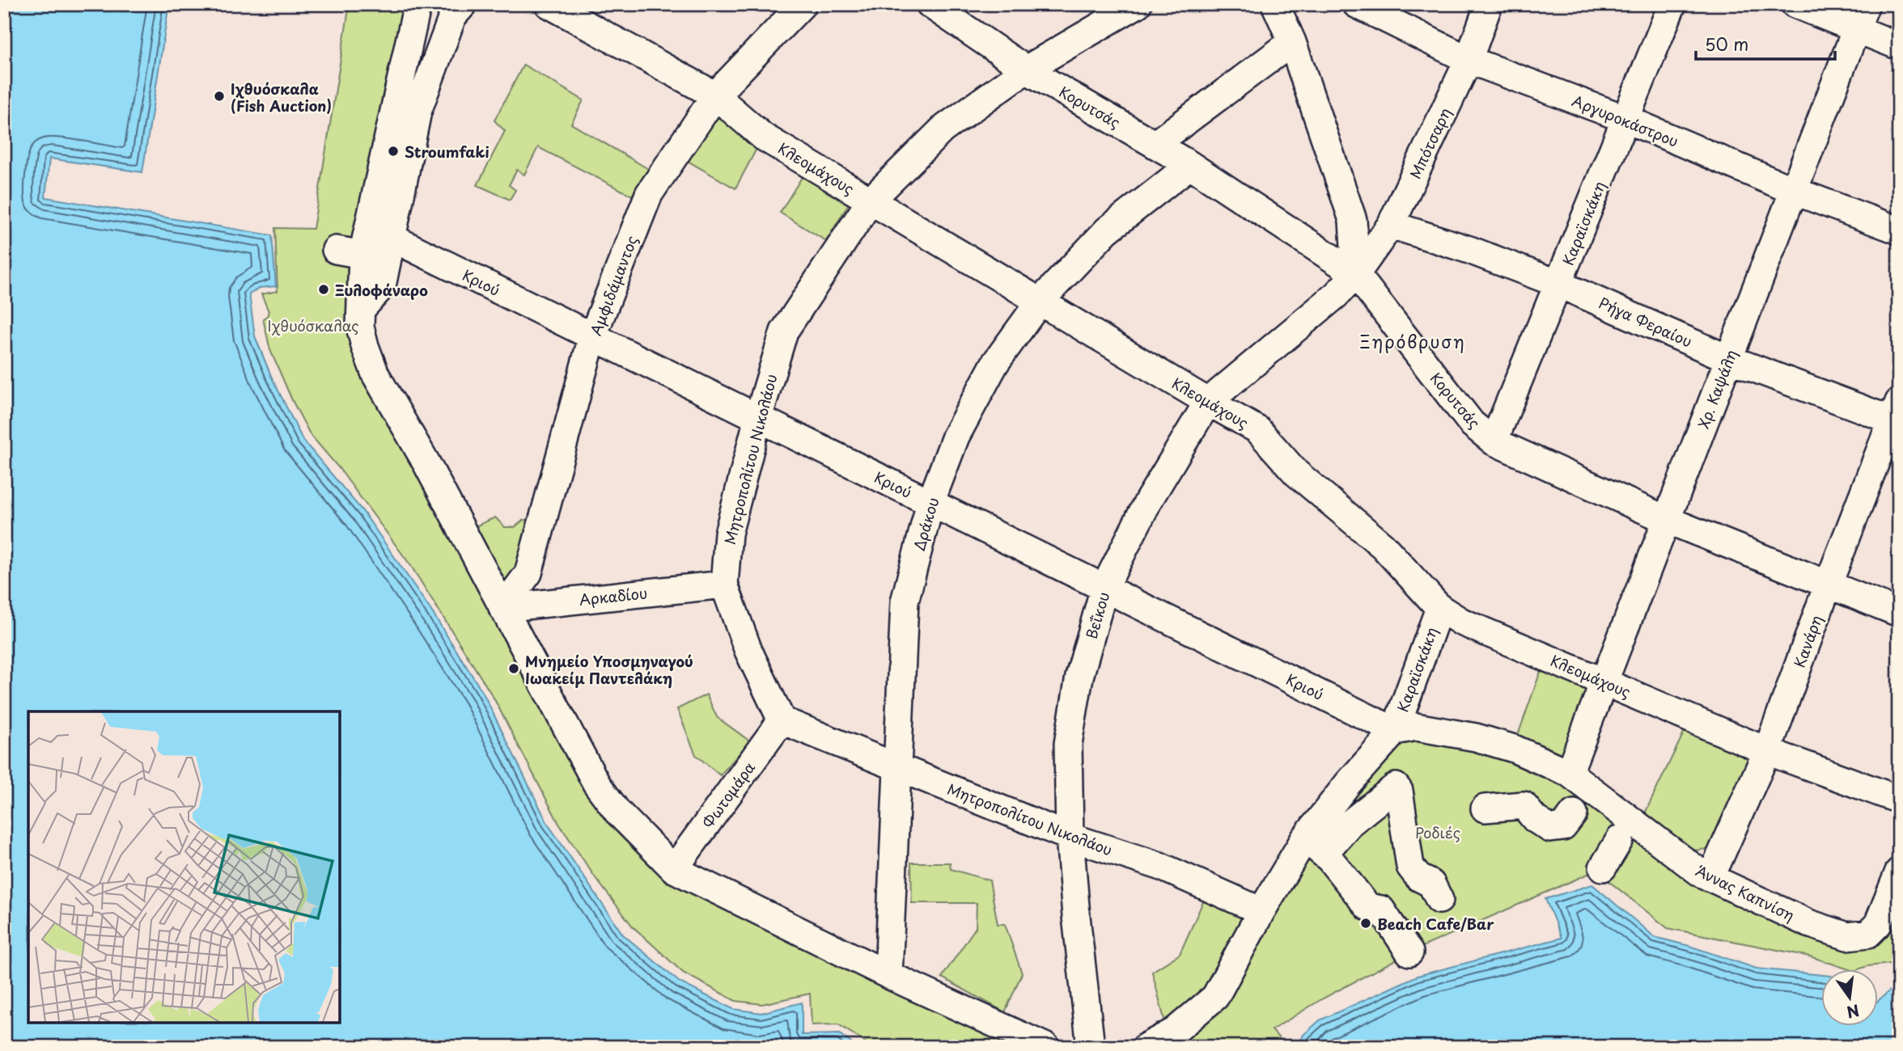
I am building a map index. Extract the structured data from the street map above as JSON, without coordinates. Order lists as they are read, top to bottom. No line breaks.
{"streets":{"street":["Κορυτσάς","Αργυροκάστρου","Μπότσαρη","Κλεομάχους","Καραϊσκάκη","Κριού","Αμφιδάμαντος","Ρήγα Φεραίου","Χρ. Καψάλη","Μητροπολίτου Νικολάου","Δράκου","Αρκαδίου","Βεΐκου","Κανάρη","Φωτομάρα","Άννας Καπνίση"]},"crossings":[["Κορυτσάς","Μπότσαρη"],["Κορυτσάς","Καραϊσκάκη"],["Κορυτσάς","Χρ. Καψάλη"],["Κορυτσάς","Μητροπολίτου Νικολάου"],["Κορυτσάς","Δράκου"],["Κορυτσάς","Βεΐκου"],["Κορυτσάς","Κανάρη"],["Αργυροκάστρου","Μπότσαρη"],["Αργυροκάστρου","Καραϊσκάκη"],["Αργυροκάστρου","Χρ. Καψάλη"],["Μπότσαρη","Ρήγα Φεραίου"],["Μπότσαρη","Βεΐκου"],["Κλεομάχους","Καραϊσκάκη"],["Κλεομάχους","Αμφιδάμαντος"],["Κλεομάχους","Χρ. Καψάλη"],["Κλεομάχους","Μητροπολίτου Νικολάου"],["Κλεομάχους","Δράκου"],["Κλεομάχους","Βεΐκου"],["Κλεομάχους","Κανάρη"],["Καραϊσκάκη","Κριού"],["Καραϊσκάκη","Ρήγα Φεραίου"],["Καραϊσκάκη","Άννας Καπνίση"],["Κριού","Αμφιδάμαντος"],["Κριού","Μητροπολίτου Νικολάου"],["Κριού","Δράκου"],["Κριού","Βεΐκου"],["Κριού","Άννας Καπνίση"],["Αμφιδάμαντος","Αρκαδίου"],["Ρήγα Φεραίου","Χρ. Καψάλη"],["Ρήγα Φεραίου","Κανάρη"],["Χρ. Καψάλη","Άννας Καπνίση"],["Μητροπολίτου Νικολάου","Δράκου"],["Μητροπολίτου Νικολάου","Αρκαδίου"],["Μητροπολίτου Νικολάου","Βεΐκου"],["Μητροπολίτου Νικολάου","Φωτομάρα"],["Κανάρη","Άννας Καπνίση"]],"districts":["Ξηρόβρυση"],"parks":["Ιχθυόσκαλας","Ροδιές"],"places":["Ιχθυόσκαλα (Fish Auction)","Stroumfaki","Ξυλοφάναρο","Μνημείο Υποσμηναγού Ιωακείμ Παντελάκη","Beach Cafe/Bar"],"scale_bar":"50 m","north":"bottom"}
